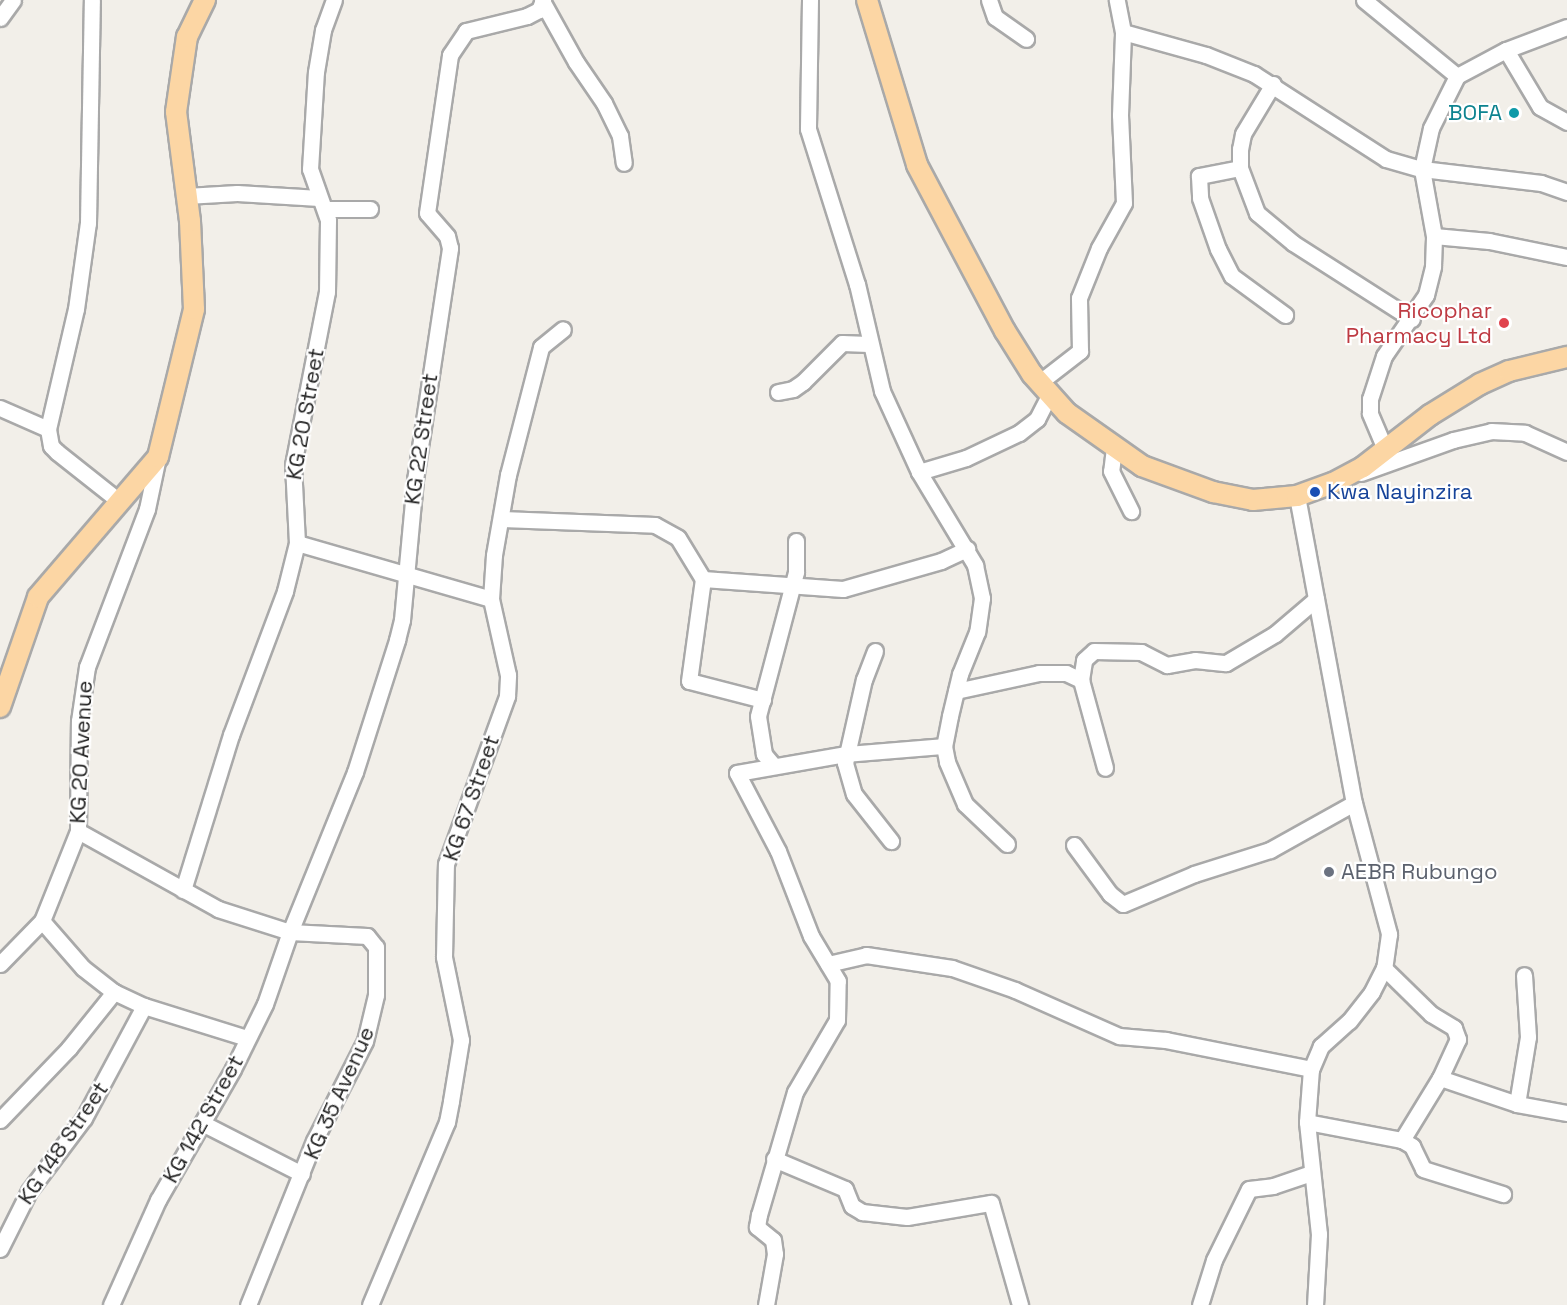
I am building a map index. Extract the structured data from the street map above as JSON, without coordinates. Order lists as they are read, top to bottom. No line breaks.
{"streets":{"street":["KG 20 Street","KG 22 Street","KG 20 Avenue","KG 67 Street","KG 35 Avenue","KG 142 Street","KG 148 Street"]},"crossings":[["KG 20 Street","KG 35 Avenue"],["KG 22 Street","KG 35 Avenue"],["KG 22 Street","KG 142 Street"],["KG 20 Avenue","KG 35 Avenue"],["KG 35 Avenue","KG 142 Street"]],"places":["BOFA","Ricophar Pharmacy Ltd","Kwa Nayinzira","AEBR Rubungo"]}
